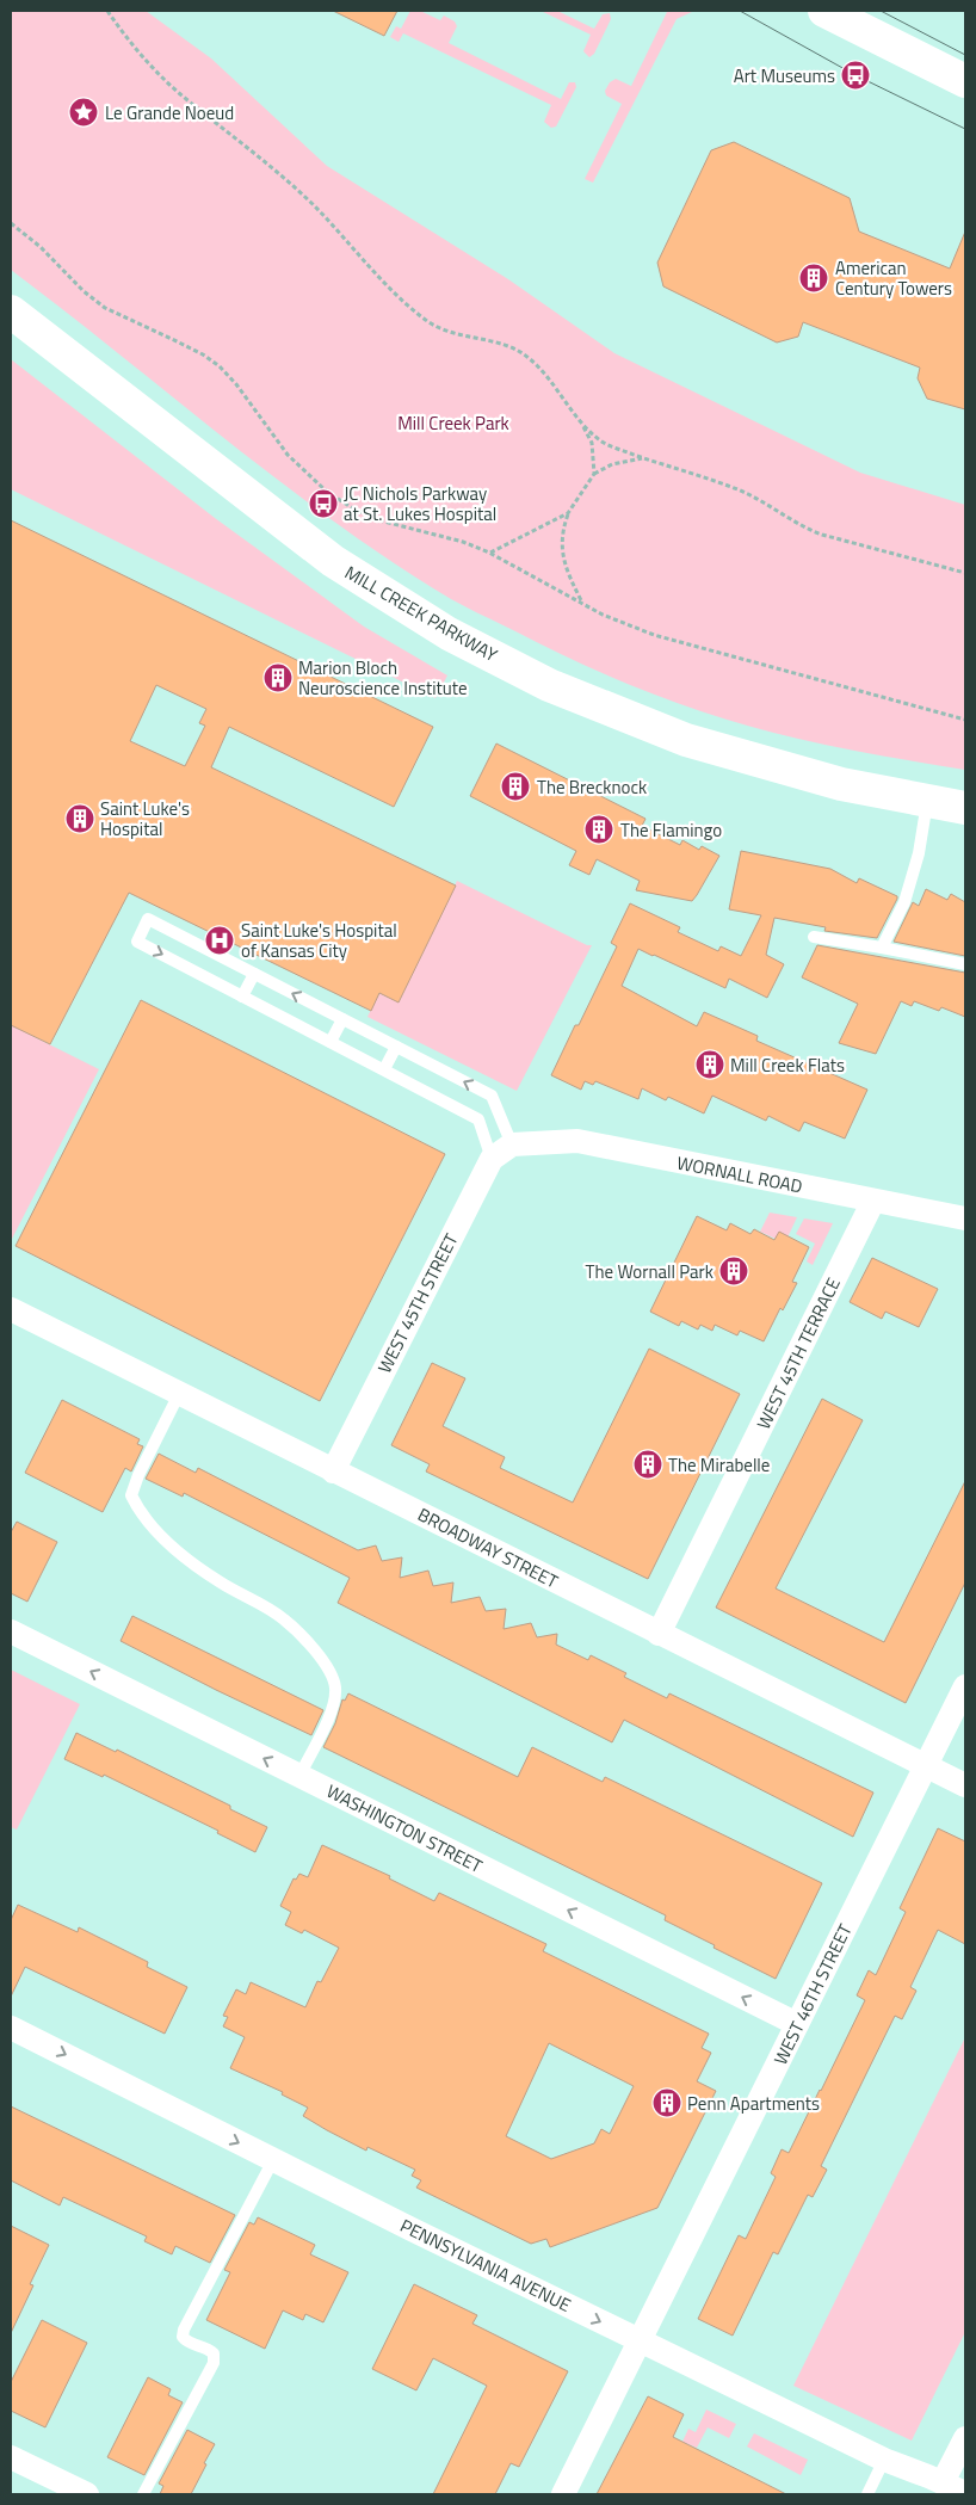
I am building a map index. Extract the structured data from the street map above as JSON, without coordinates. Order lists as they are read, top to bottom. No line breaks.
{"streets":{"main road":["MILL CREEK PARKWAY"],"street":["WORNALL ROAD","WEST 45TH STREET","WEST 45TH TERRACE","BROADWAY STREET","WASHINGTON STREET","WEST 46TH STREET","PENNSYLVANIA AVENUE"]},"crossings":[["WORNALL ROAD","WEST 45TH STREET"],["WORNALL ROAD","WEST 45TH TERRACE"],["WEST 45TH STREET","BROADWAY STREET"],["WEST 45TH TERRACE","BROADWAY STREET"],["BROADWAY STREET","WEST 46TH STREET"],["WASHINGTON STREET","WEST 46TH STREET"],["WEST 46TH STREET","PENNSYLVANIA AVENUE"]],"one_way":["WASHINGTON STREET","PENNSYLVANIA AVENUE"],"parks":["Mill Creek Park"],"places":{"bus stop":["Art Museums","JC Nichols Parkway at St. Lukes Hospital"],"place":["Le Grande Noeud"],"building":["American Century Towers","Marion Bloch Neuroscience Institute","The Brecknock","Saint Luke's Hospital","The Flamingo","Mill Creek Flats","The Wornall Park","The Mirabelle","Penn Apartments"],"hospital":["Saint Luke's Hospital of Kansas City"]}}
